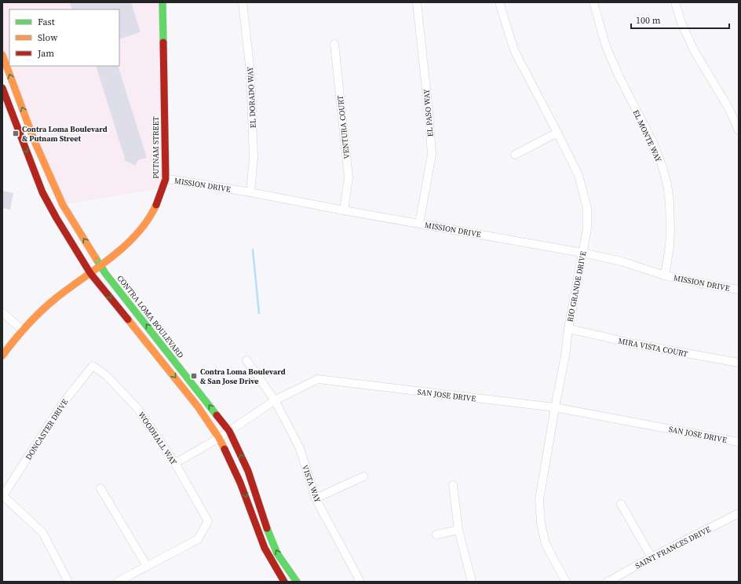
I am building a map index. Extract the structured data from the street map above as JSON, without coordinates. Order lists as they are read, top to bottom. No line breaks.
{"streets":{"main road":["PUTNAM STREET","CONTRA LOMA BOULEVARD"],"street":["EL DORADO WAY","EL PASO WAY","VENTURA COURT","EL MONTE WAY","MISSION DRIVE","RIO GRANDE DRIVE","MIRA VISTA COURT","SAN JOSE DRIVE","DONCASTER DRIVE","WOODHALL WAY","VISTA WAY","SAINT FRANCES DRIVE"]},"crossings":[["EL DORADO WAY","MISSION DRIVE"],["EL PASO WAY","MISSION DRIVE"],["VENTURA COURT","MISSION DRIVE"],["EL MONTE WAY","MISSION DRIVE"],["PUTNAM STREET","MISSION DRIVE"],["PUTNAM STREET","CONTRA LOMA BOULEVARD"],["MISSION DRIVE","RIO GRANDE DRIVE"],["RIO GRANDE DRIVE","MIRA VISTA COURT"],["RIO GRANDE DRIVE","SAN JOSE DRIVE"],["CONTRA LOMA BOULEVARD","SAN JOSE DRIVE"],["SAN JOSE DRIVE","WOODHALL WAY"],["SAN JOSE DRIVE","VISTA WAY"],["DONCASTER DRIVE","WOODHALL WAY"]],"places":{"transit":["Contra Loma Boulevard & Putnam Street","Contra Loma Boulevard & San Jose Drive"]},"legend":["Fast","Slow","Jam"],"scale_bar":"100 m"}
